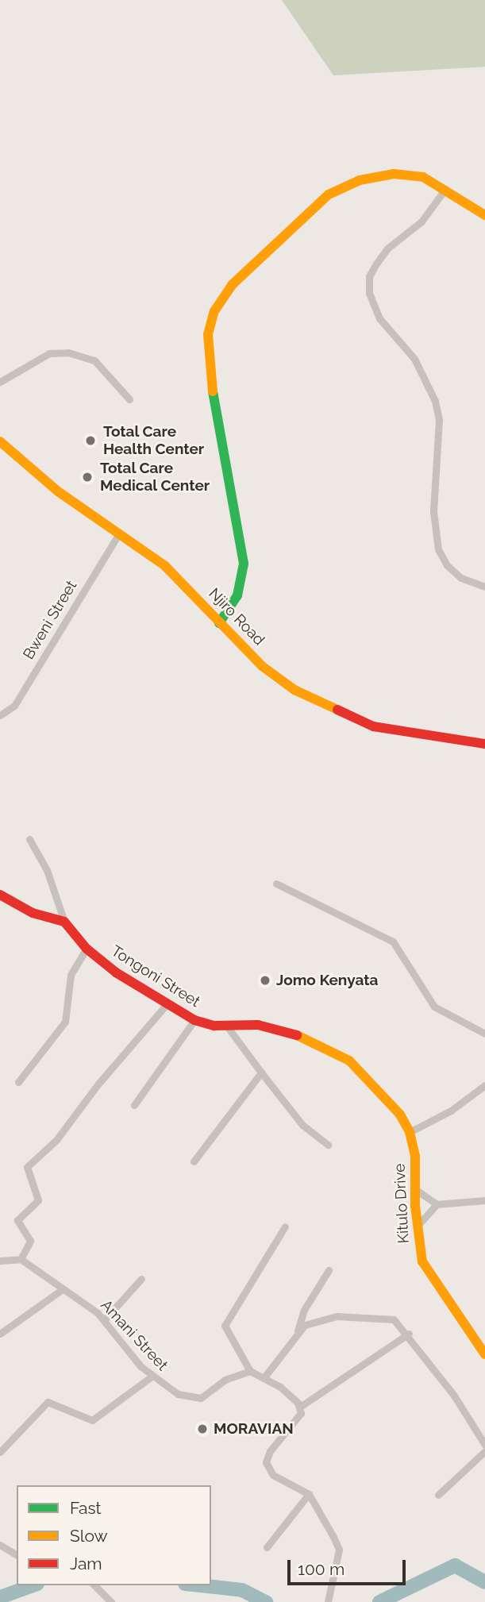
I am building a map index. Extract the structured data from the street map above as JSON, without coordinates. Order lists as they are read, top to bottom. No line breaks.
{"streets":{"street":["Njiro Road","Bweni Street","Tongoni Street","Kitulo Drive","Amani Street"]},"crossings":[["Njiro Road","Bweni Street"],["Tongoni Street","Kitulo Drive"]],"places":["Total Care Health Center","Total Care Medical Center","Jomo Kenyata","MORAVIAN"],"legend":["Fast","Slow","Jam"],"scale_bar":"100 m"}
